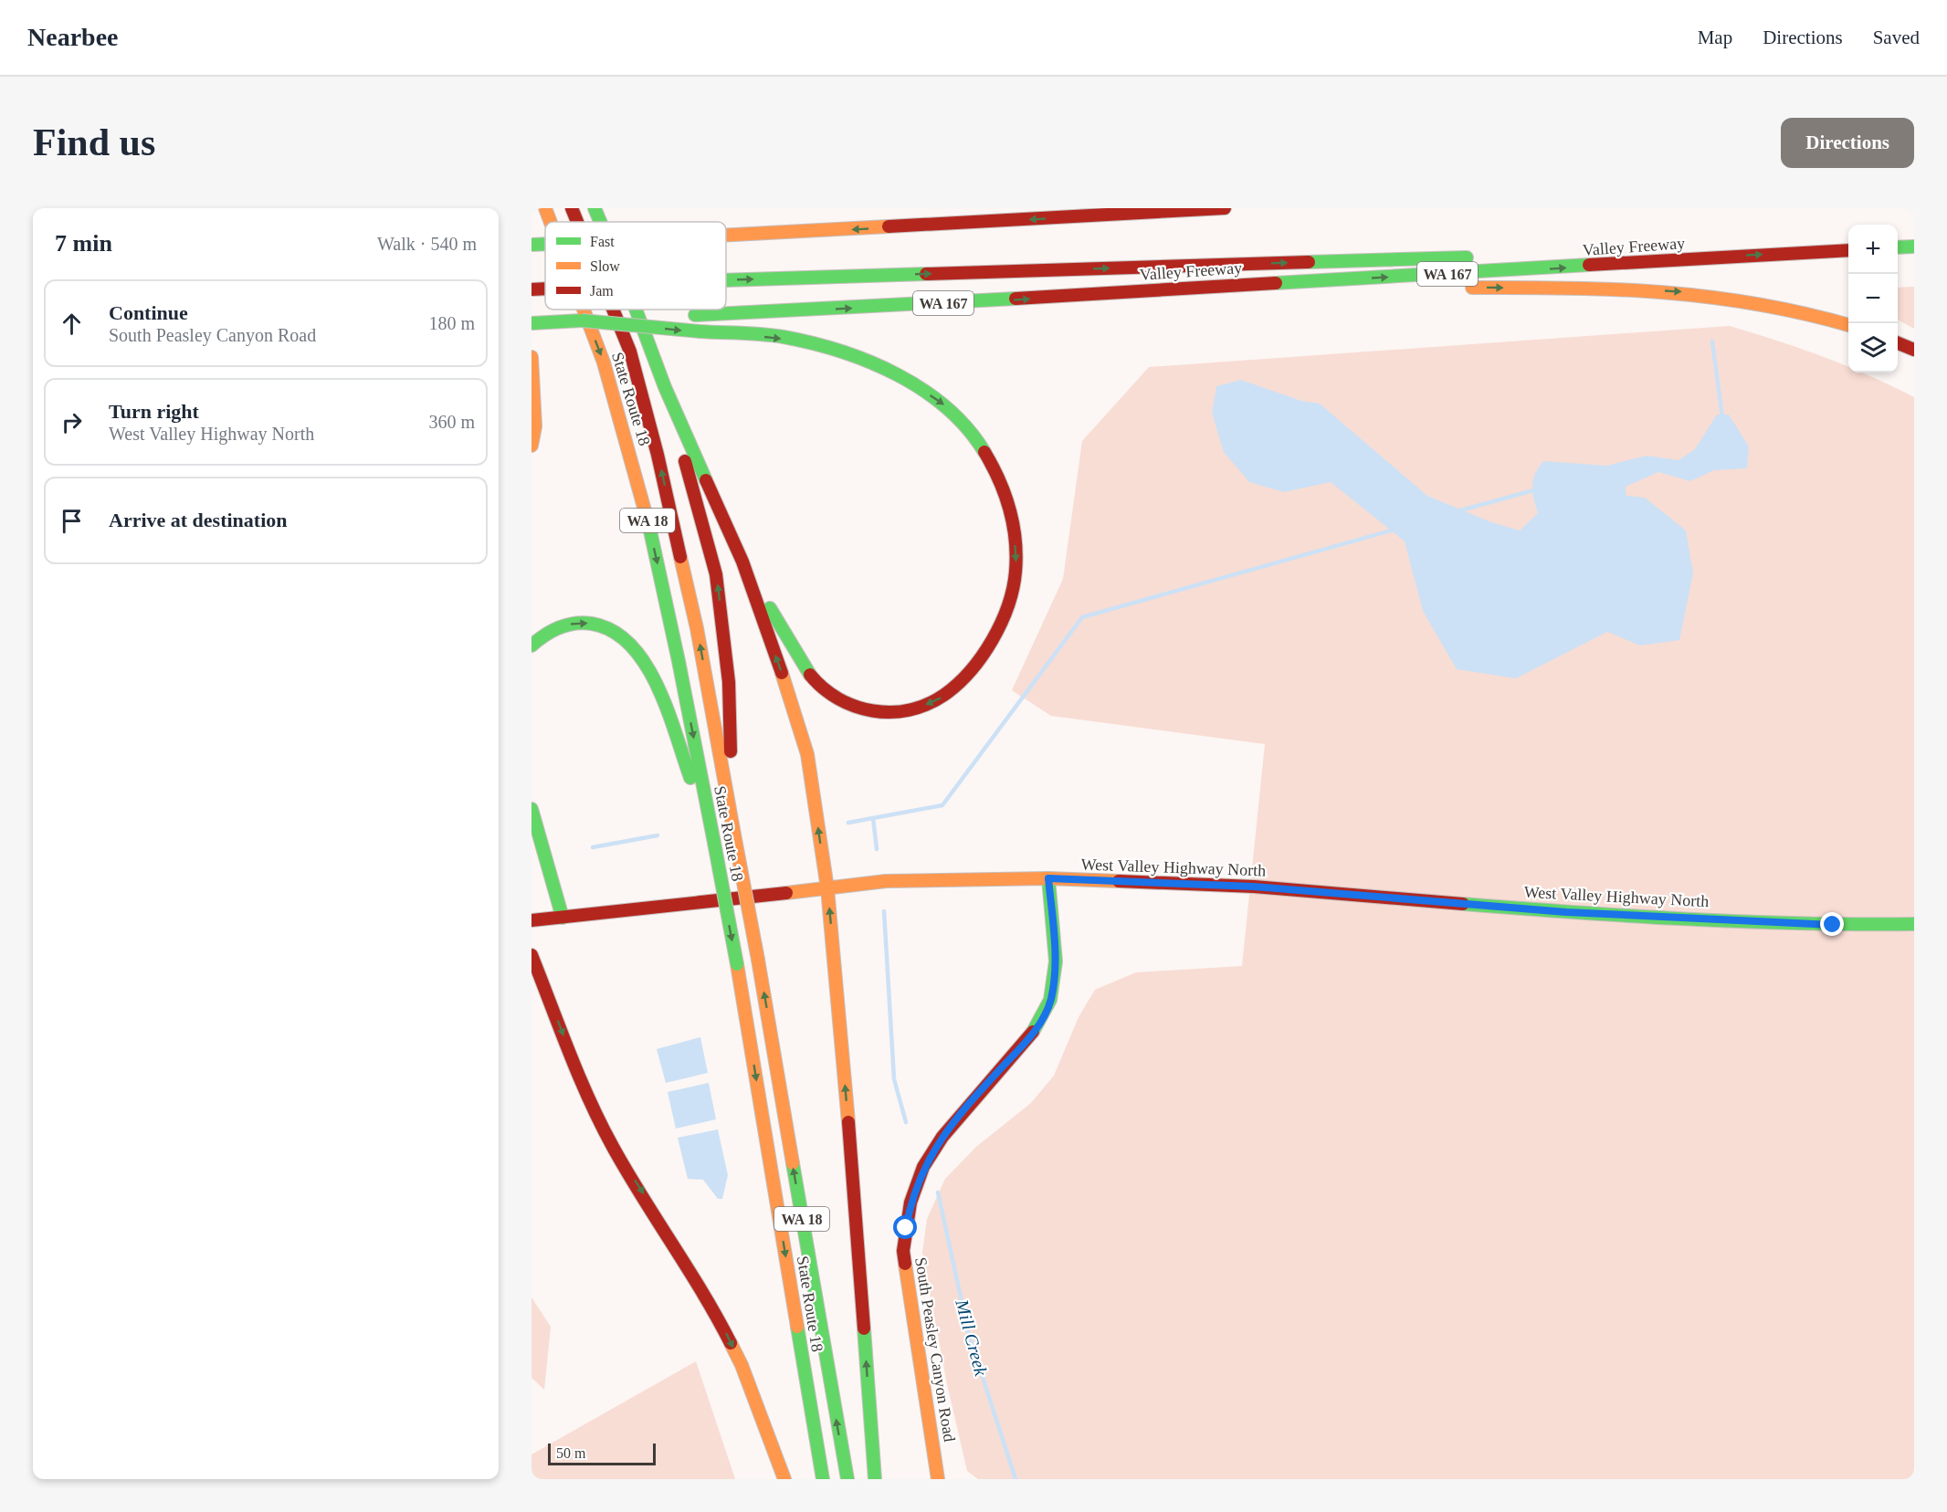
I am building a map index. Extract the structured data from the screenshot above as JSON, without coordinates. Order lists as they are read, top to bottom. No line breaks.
{"streets":{"main road":["Valley Freeway","WA 167","State Route 18","WA 18","West Valley Highway North","South Peasley Canyon Road"]},"crossings":[["West Valley Highway North","South Peasley Canyon Road"]],"water":["Mill Creek"],"legend":["Fast","Slow","Jam"],"scale_bar":"50 m","page":{"header":"Nearbee","nav":["Map","Directions","Saved"],"buttons":"Directions","title":"Find us","heading":["7 min","Walk · 540 m"],"map_buttons":["+","−"],"list":[["Continue","South Peasley Canyon Road","180 m"],["Turn right","West Valley Highway North","360 m"],"Arrive at destination"],"scale":"50 m"}}
